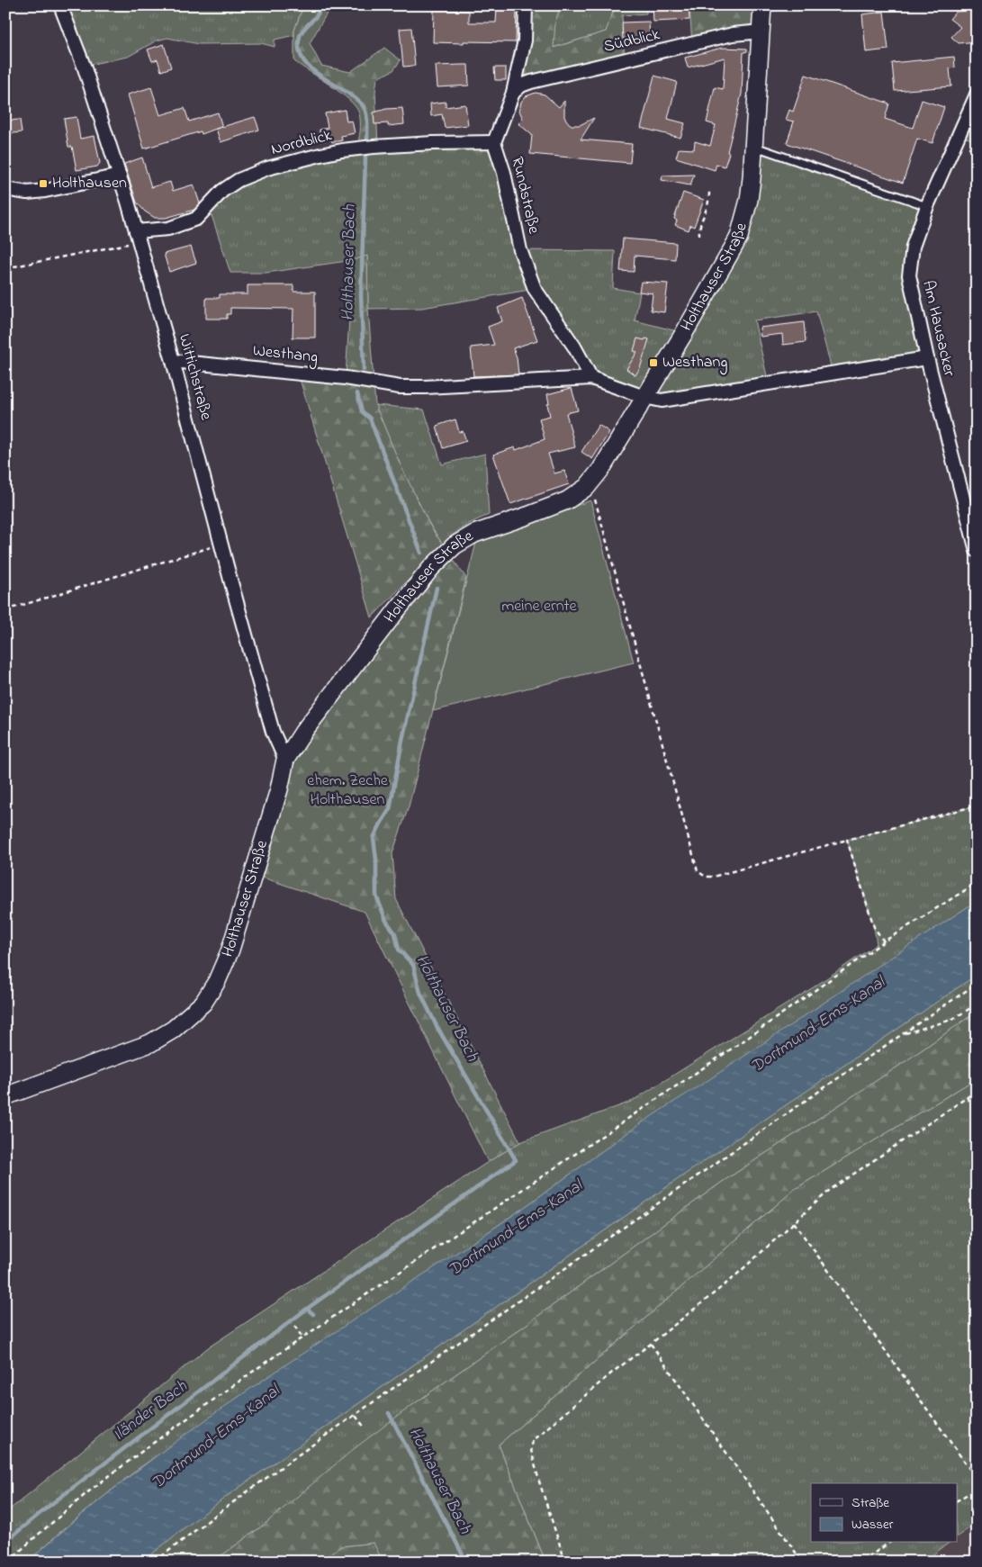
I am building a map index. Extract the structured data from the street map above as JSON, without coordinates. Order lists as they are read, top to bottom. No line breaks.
{"streets":{"street":["Südblick","Nordblick","Rundstraße","Holthauser Straße","Am Hausacker","Westhang","Wittichstraße"]},"crossings":[["Südblick","Rundstraße"],["Südblick","Holthauser Straße"],["Nordblick","Rundstraße"],["Nordblick","Wittichstraße"],["Rundstraße","Westhang"],["Holthauser Straße","Westhang"],["Holthauser Straße","Wittichstraße"],["Am Hausacker","Westhang"],["Westhang","Wittichstraße"]],"water":["Holthauser Bach","Dortmund-Ems-Kanal","Iländer Bach"],"parks":["meine ernte","ehem. Zeche Holthausen"],"places":{"transit":["Holthausen","Westhang"]},"legend":["Straße","Wasser"]}
